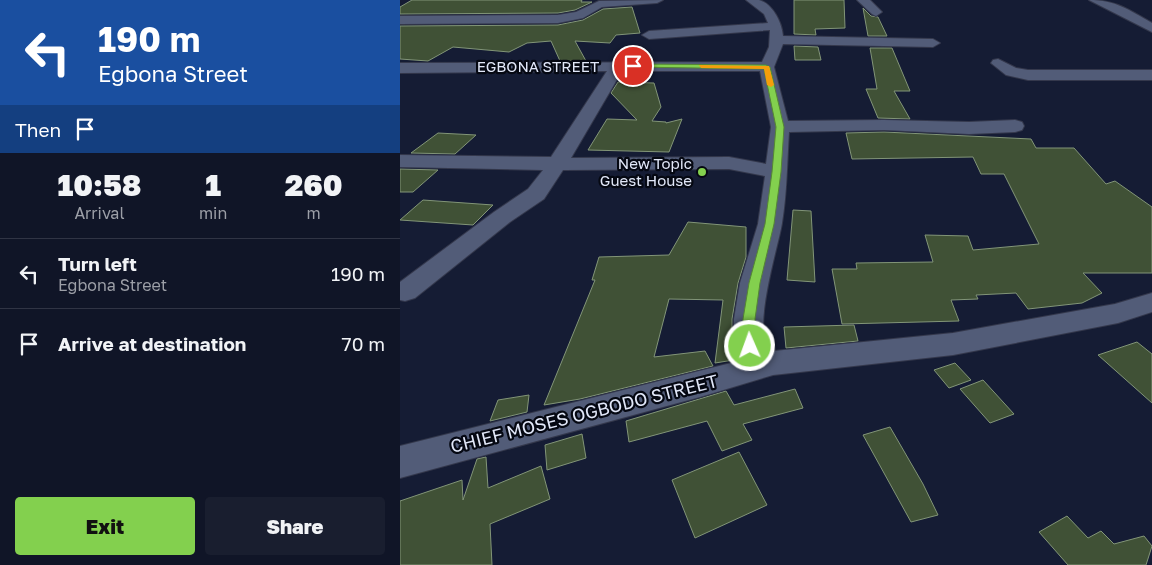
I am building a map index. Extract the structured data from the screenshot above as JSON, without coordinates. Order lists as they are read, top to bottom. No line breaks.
{"streets":{"street":["EGBONA STREET","CHIEF MOSES OGBODO STREET"]},"places":["New Topic Guest House"],"page":{"turn":["190 m","Egbona Street"],"then":"Then","eta":["10:58","Arrival","1","min","260","m"],"list":[{"name":"Turn left","note":"Egbona Street","value":"190 m"},{"name":"Arrive at destination","value":"70 m"}],"buttons":["Exit","Share"]}}
